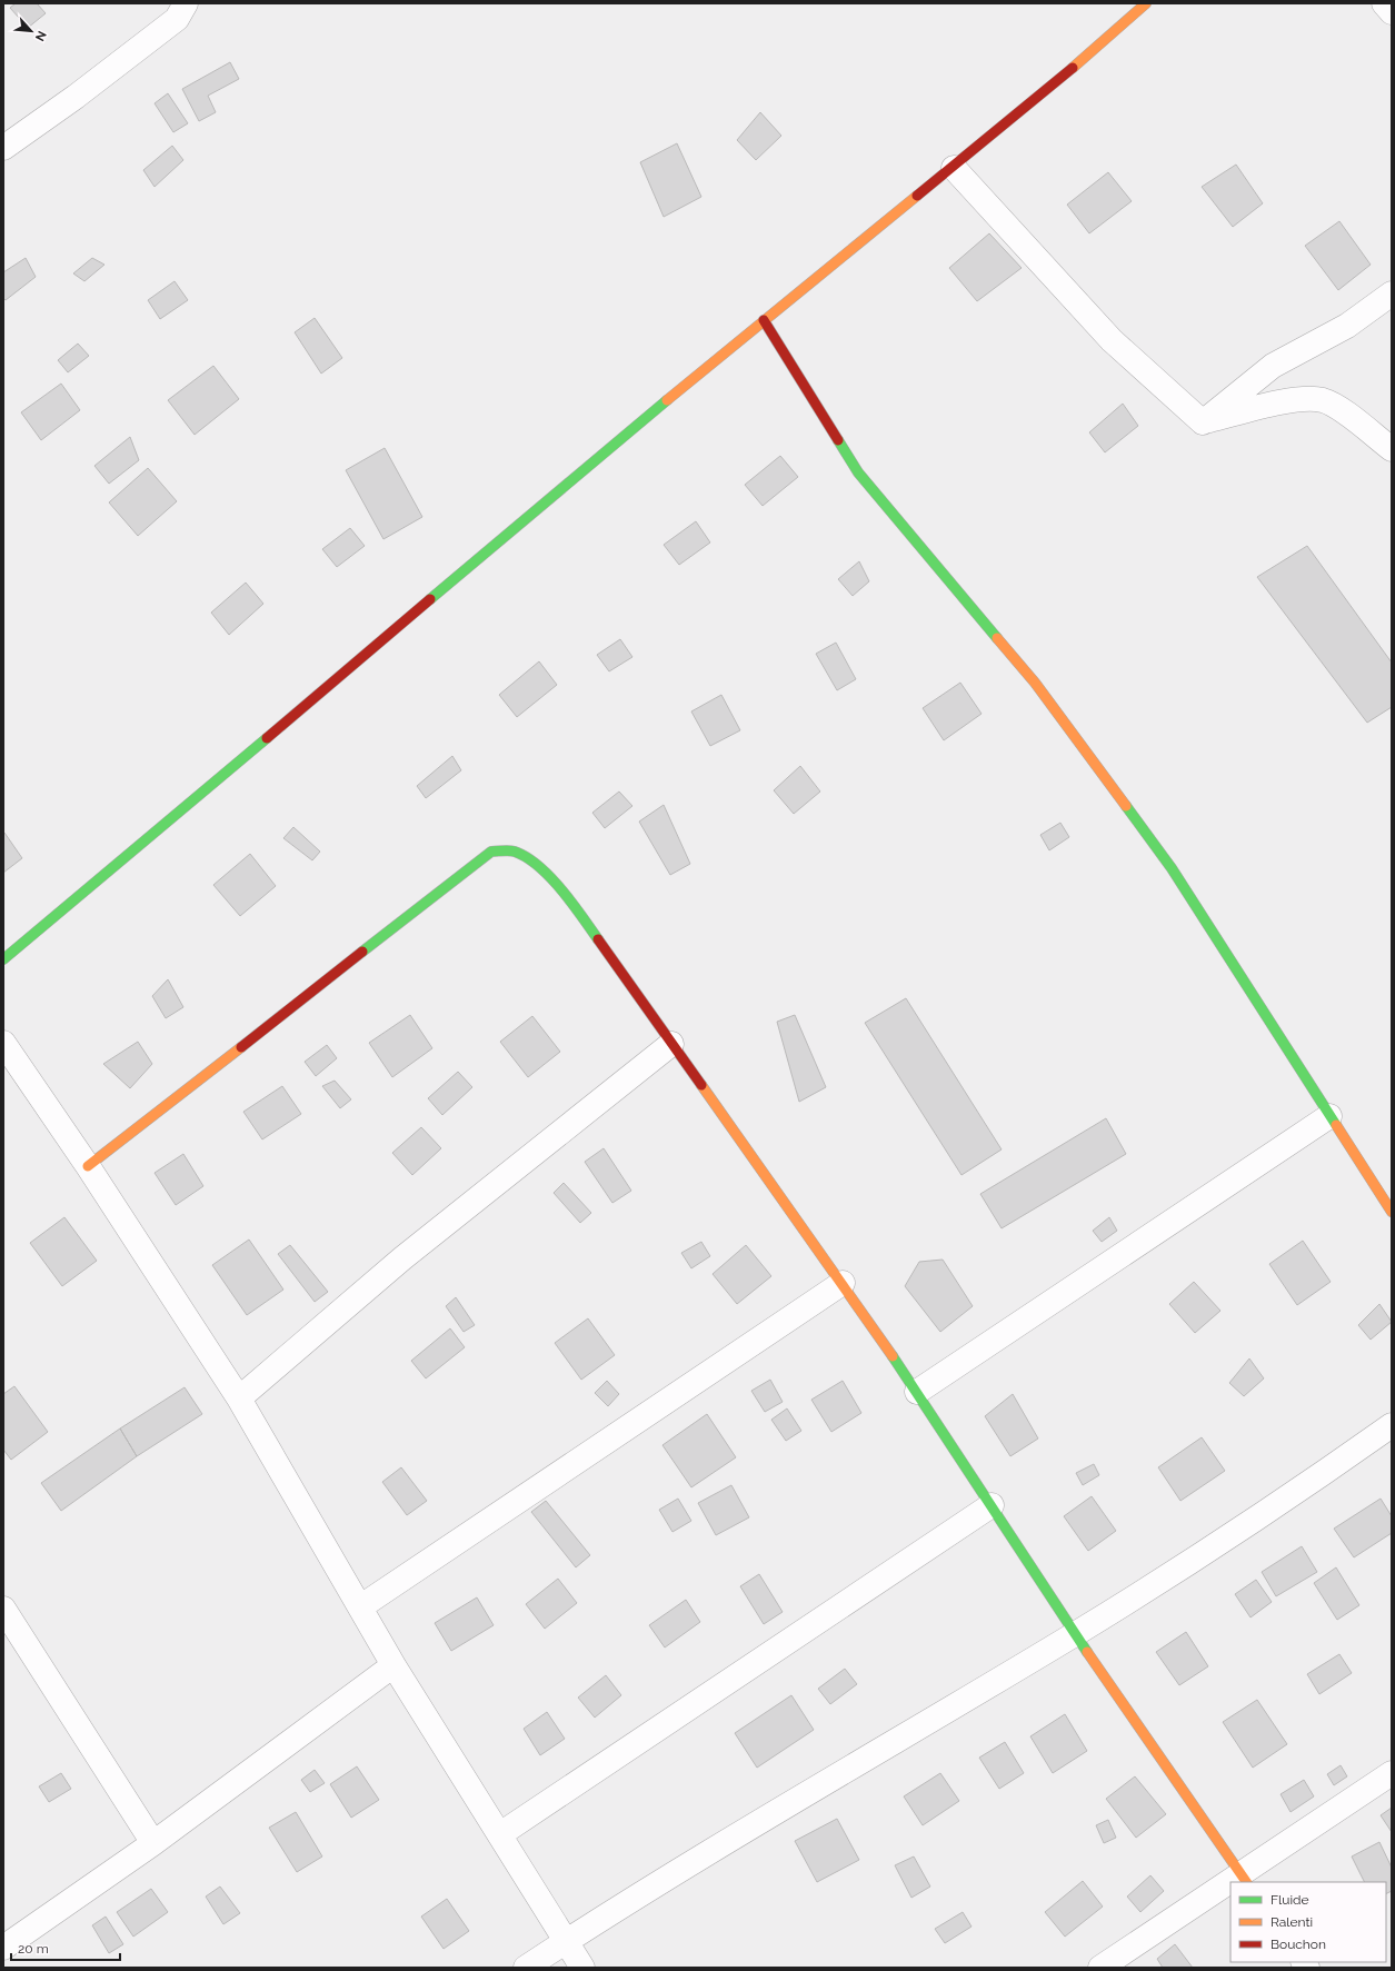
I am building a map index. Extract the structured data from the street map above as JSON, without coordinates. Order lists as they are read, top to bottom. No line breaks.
{"legend":["Fluide","Ralenti","Bouchon"],"scale_bar":"20 m","north":"bottom right"}
